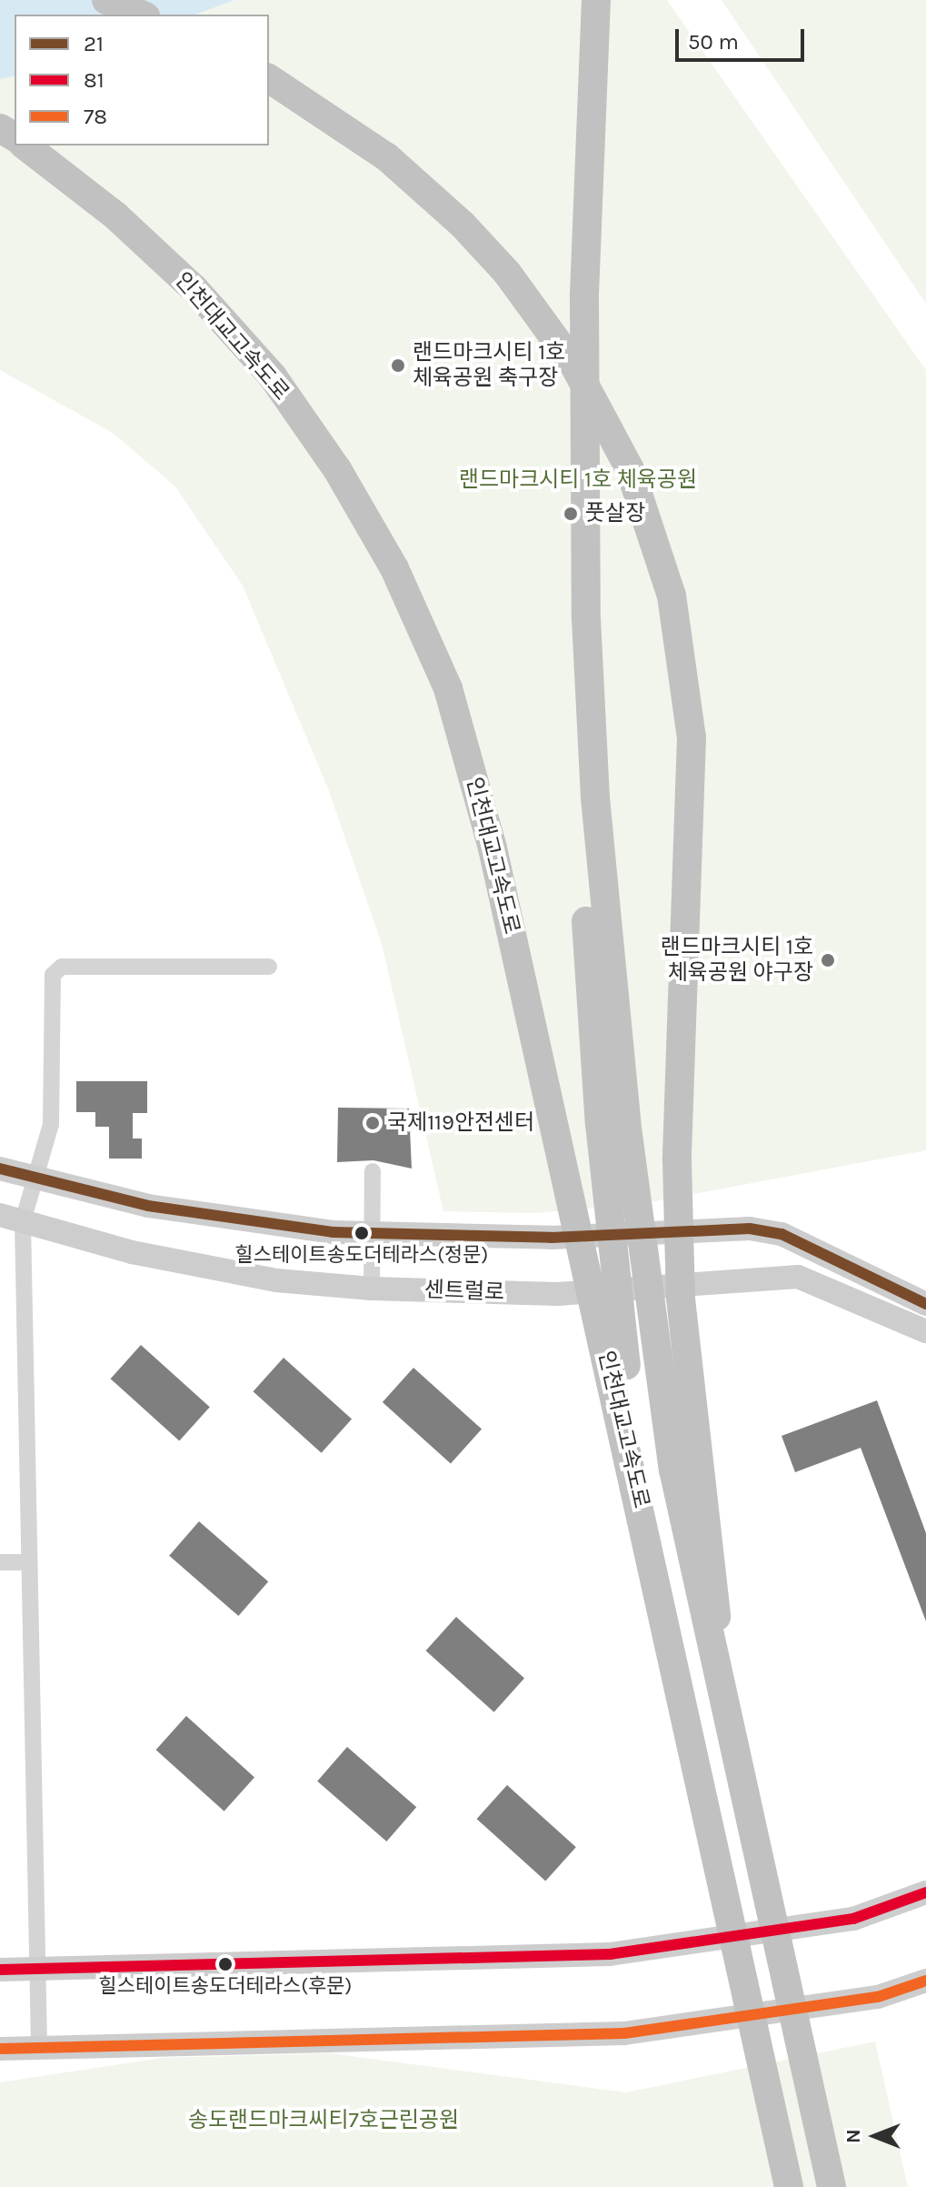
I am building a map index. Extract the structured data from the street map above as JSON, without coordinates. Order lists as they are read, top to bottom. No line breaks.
{"streets":{"highway":["인천대교고속도로"],"main road":["센트럴로"]},"parks":["랜드마크시티 1호 체육공원","송도랜드마크씨티7호근린공원"],"places":["랜드마크시티 1호 체육공원 축구장","풋살장","랜드마크시티 1호 체육공원 야구장","국제119안전센터","힐스테이트송도더테라스(정문)","힐스테이트송도더테라스(후문)"],"lines":["transit line 21","transit line 81","transit line 78"],"legend":["21","81","78"],"scale_bar":"50 m","north":"left"}
